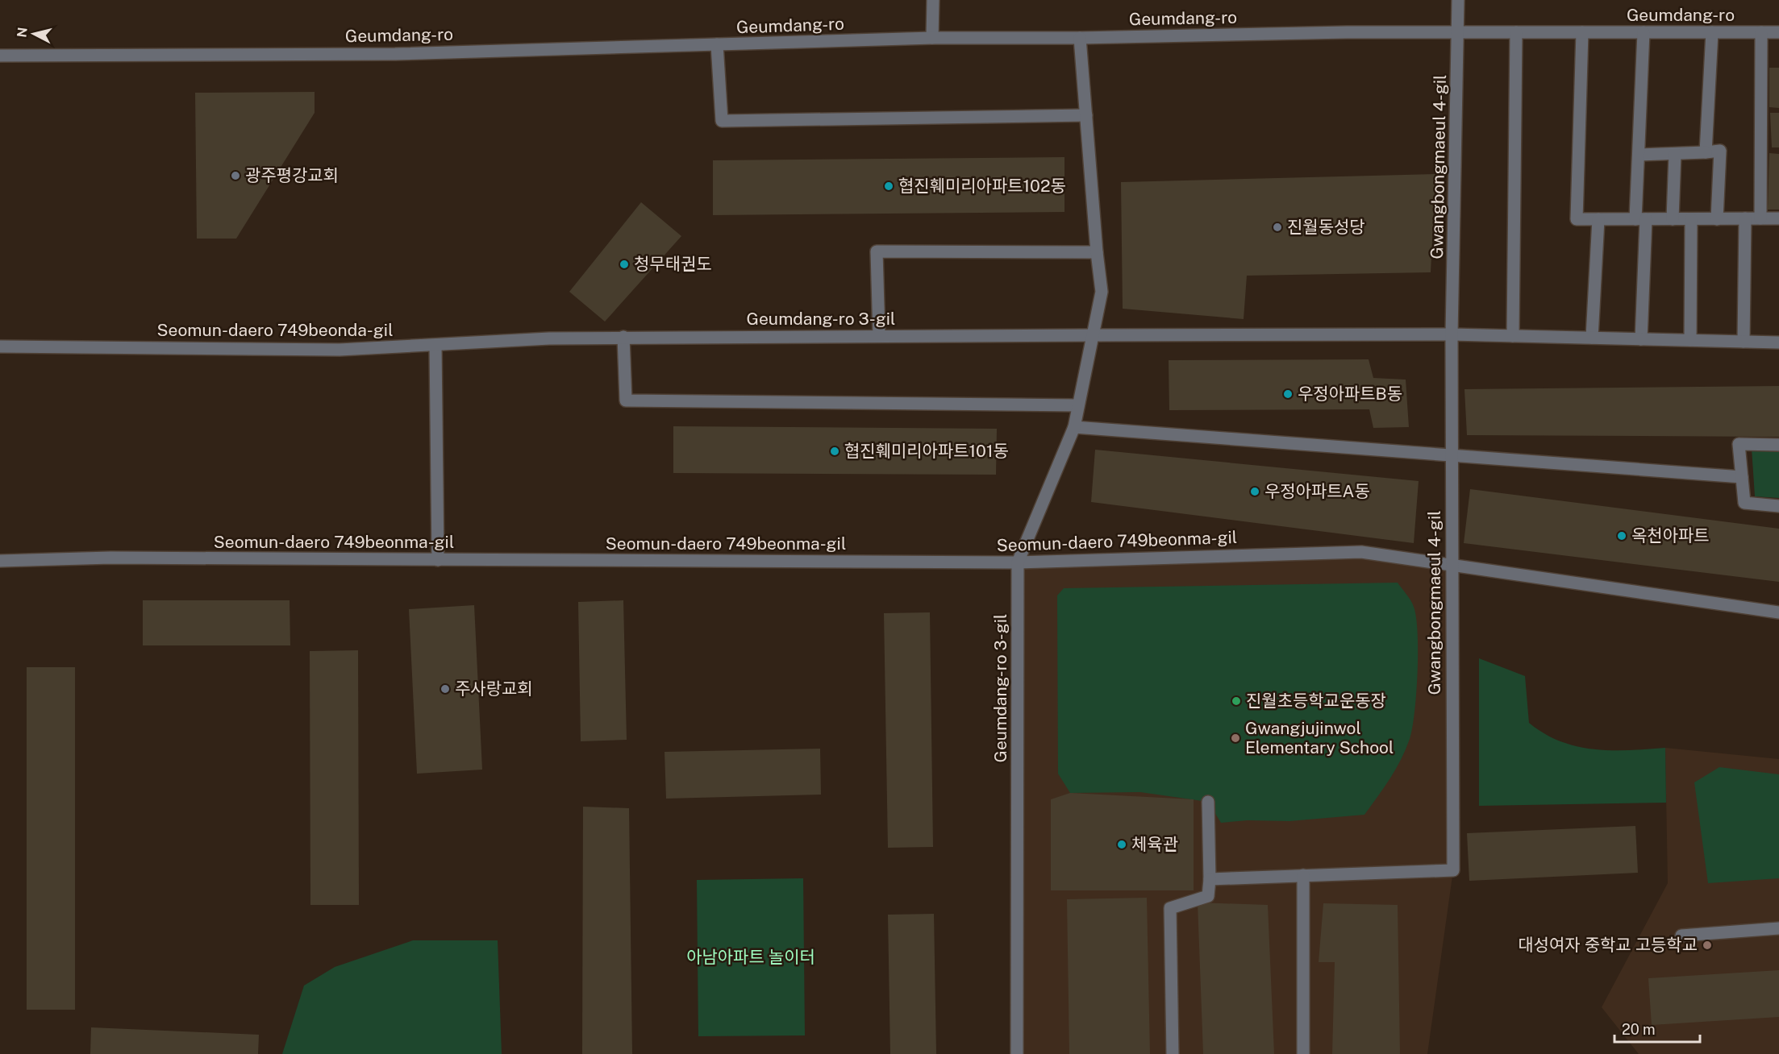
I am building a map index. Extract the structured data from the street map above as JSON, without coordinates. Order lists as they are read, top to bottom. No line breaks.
{"streets":{"street":["Geumdang-ro","Gwangbongmaeul 4-gil","Geumdang-ro 3-gil","Seomun-daero 749beonda-gil","Seomun-daero 749beonma-gil"]},"crossings":[["Geumdang-ro","Gwangbongmaeul 4-gil"],["Geumdang-ro","Geumdang-ro 3-gil"],["Gwangbongmaeul 4-gil","Seomun-daero 749beonma-gil"],["Geumdang-ro 3-gil","Seomun-daero 749beonda-gil"],["Geumdang-ro 3-gil","Seomun-daero 749beonma-gil"]],"parks":["아남아파트 놀이터"],"places":["광주평강교회","협진훼미리아파트102동","진월동성당","청무태권도","우정아파트B동","협진훼미리아파트101동","우정아파트A동","옥천아파트","주사랑교회","진월초등학교운동장","Gwangjujinwol Elementary School","체육관","대성여자 중학교 고등학교"],"scale_bar":"20 m","north":"left"}
